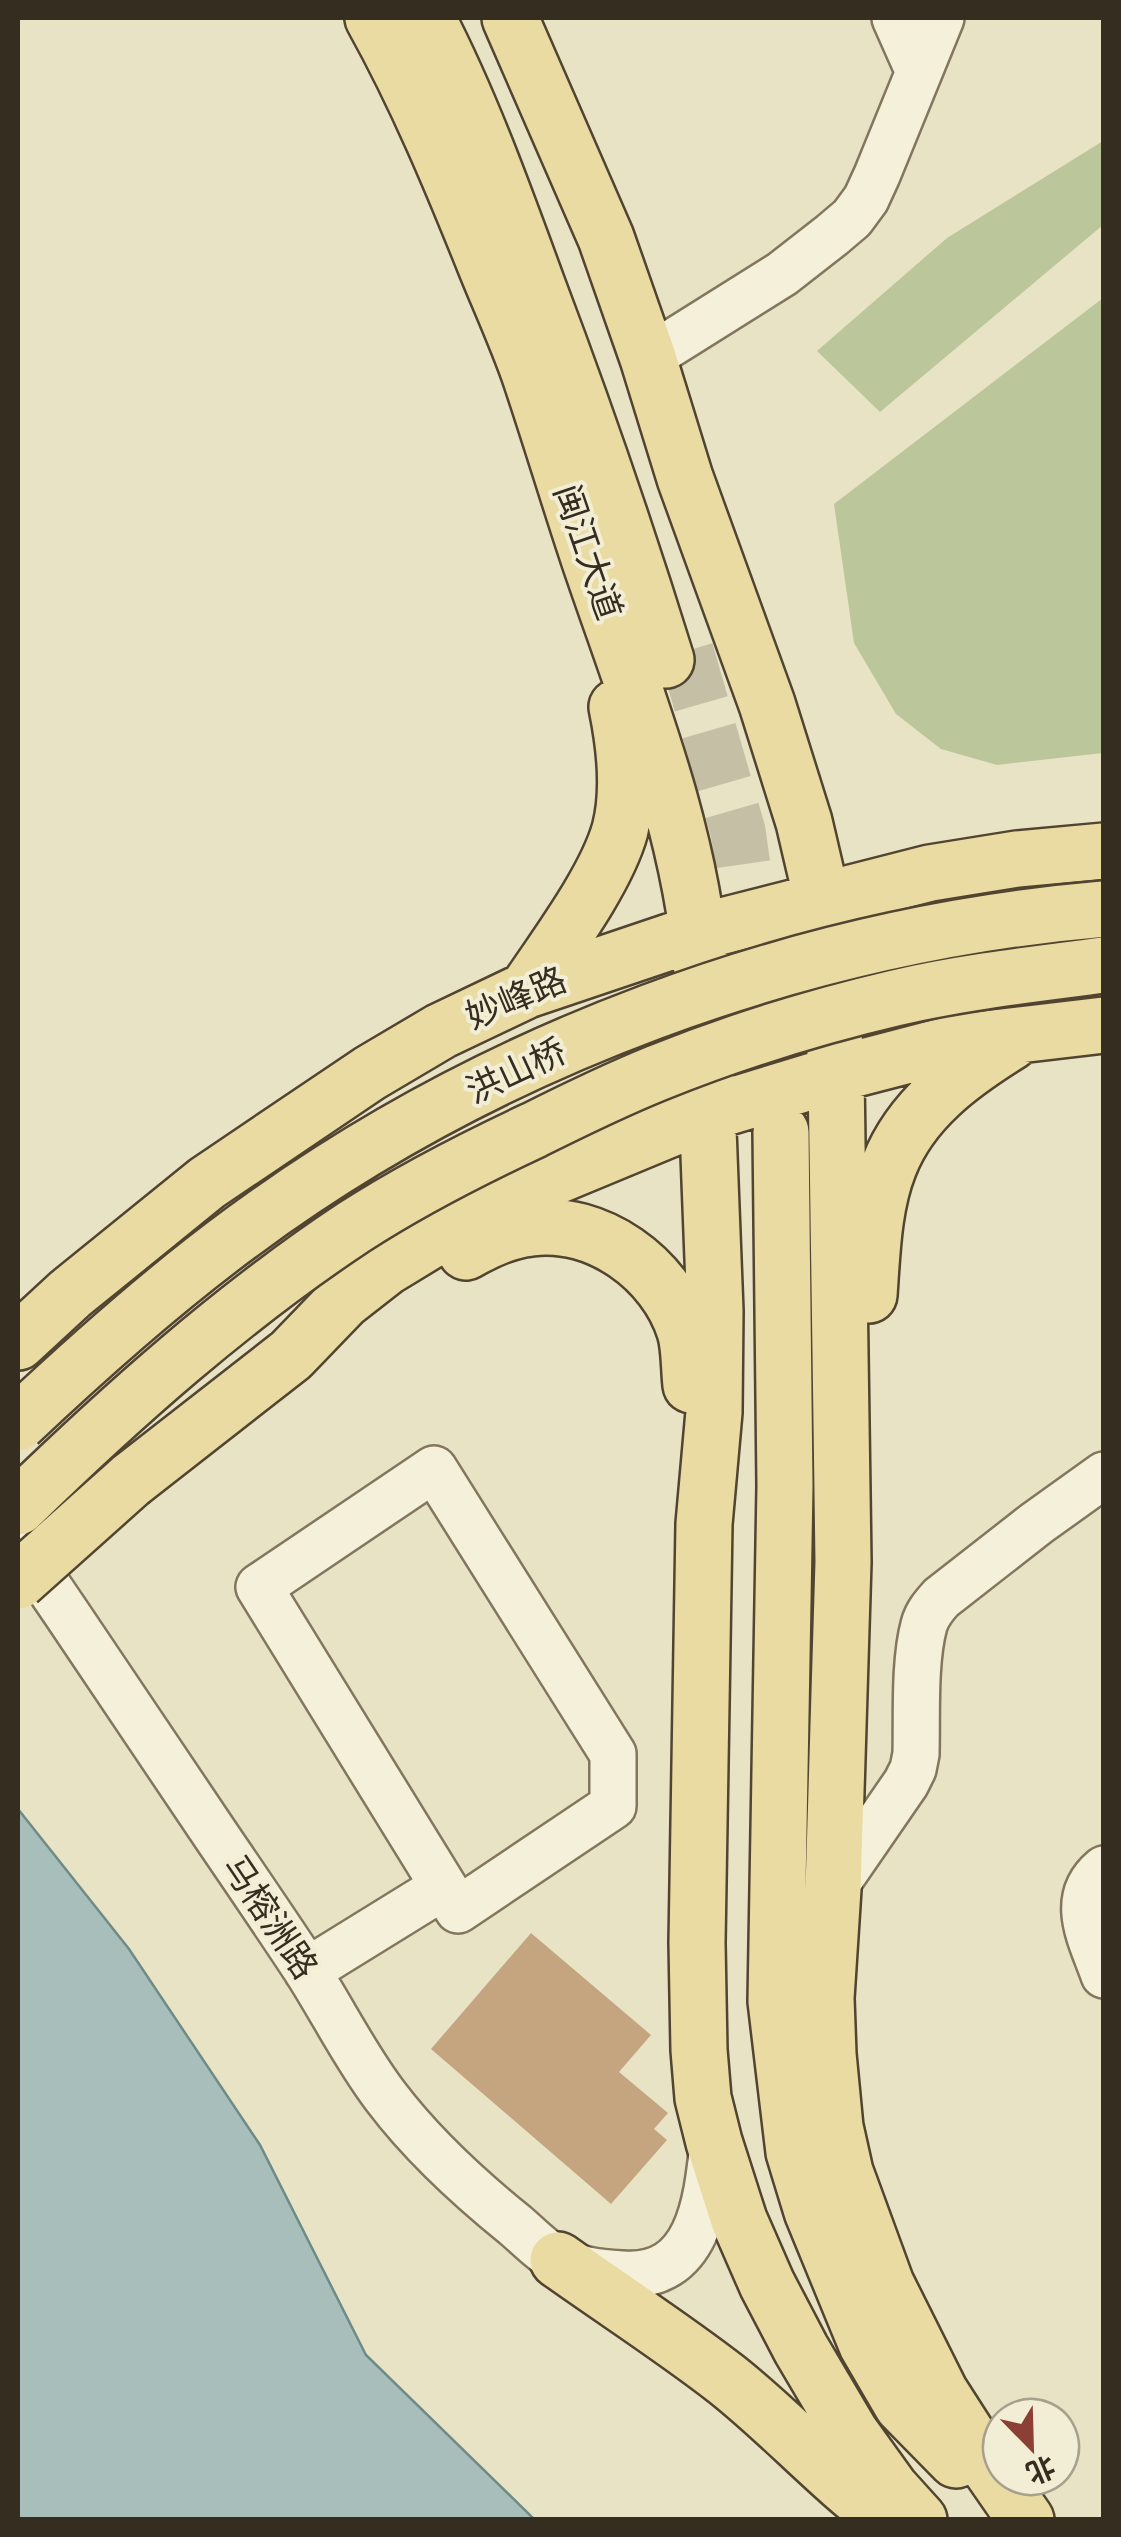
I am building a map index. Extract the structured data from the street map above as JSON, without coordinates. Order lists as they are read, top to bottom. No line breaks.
{"streets":{"main road":["闽江大道","妙峰路","洪山桥"],"street":["马榕洲路"]},"crossings":[["闽江大道","妙峰路"]],"north":"bottom right"}
